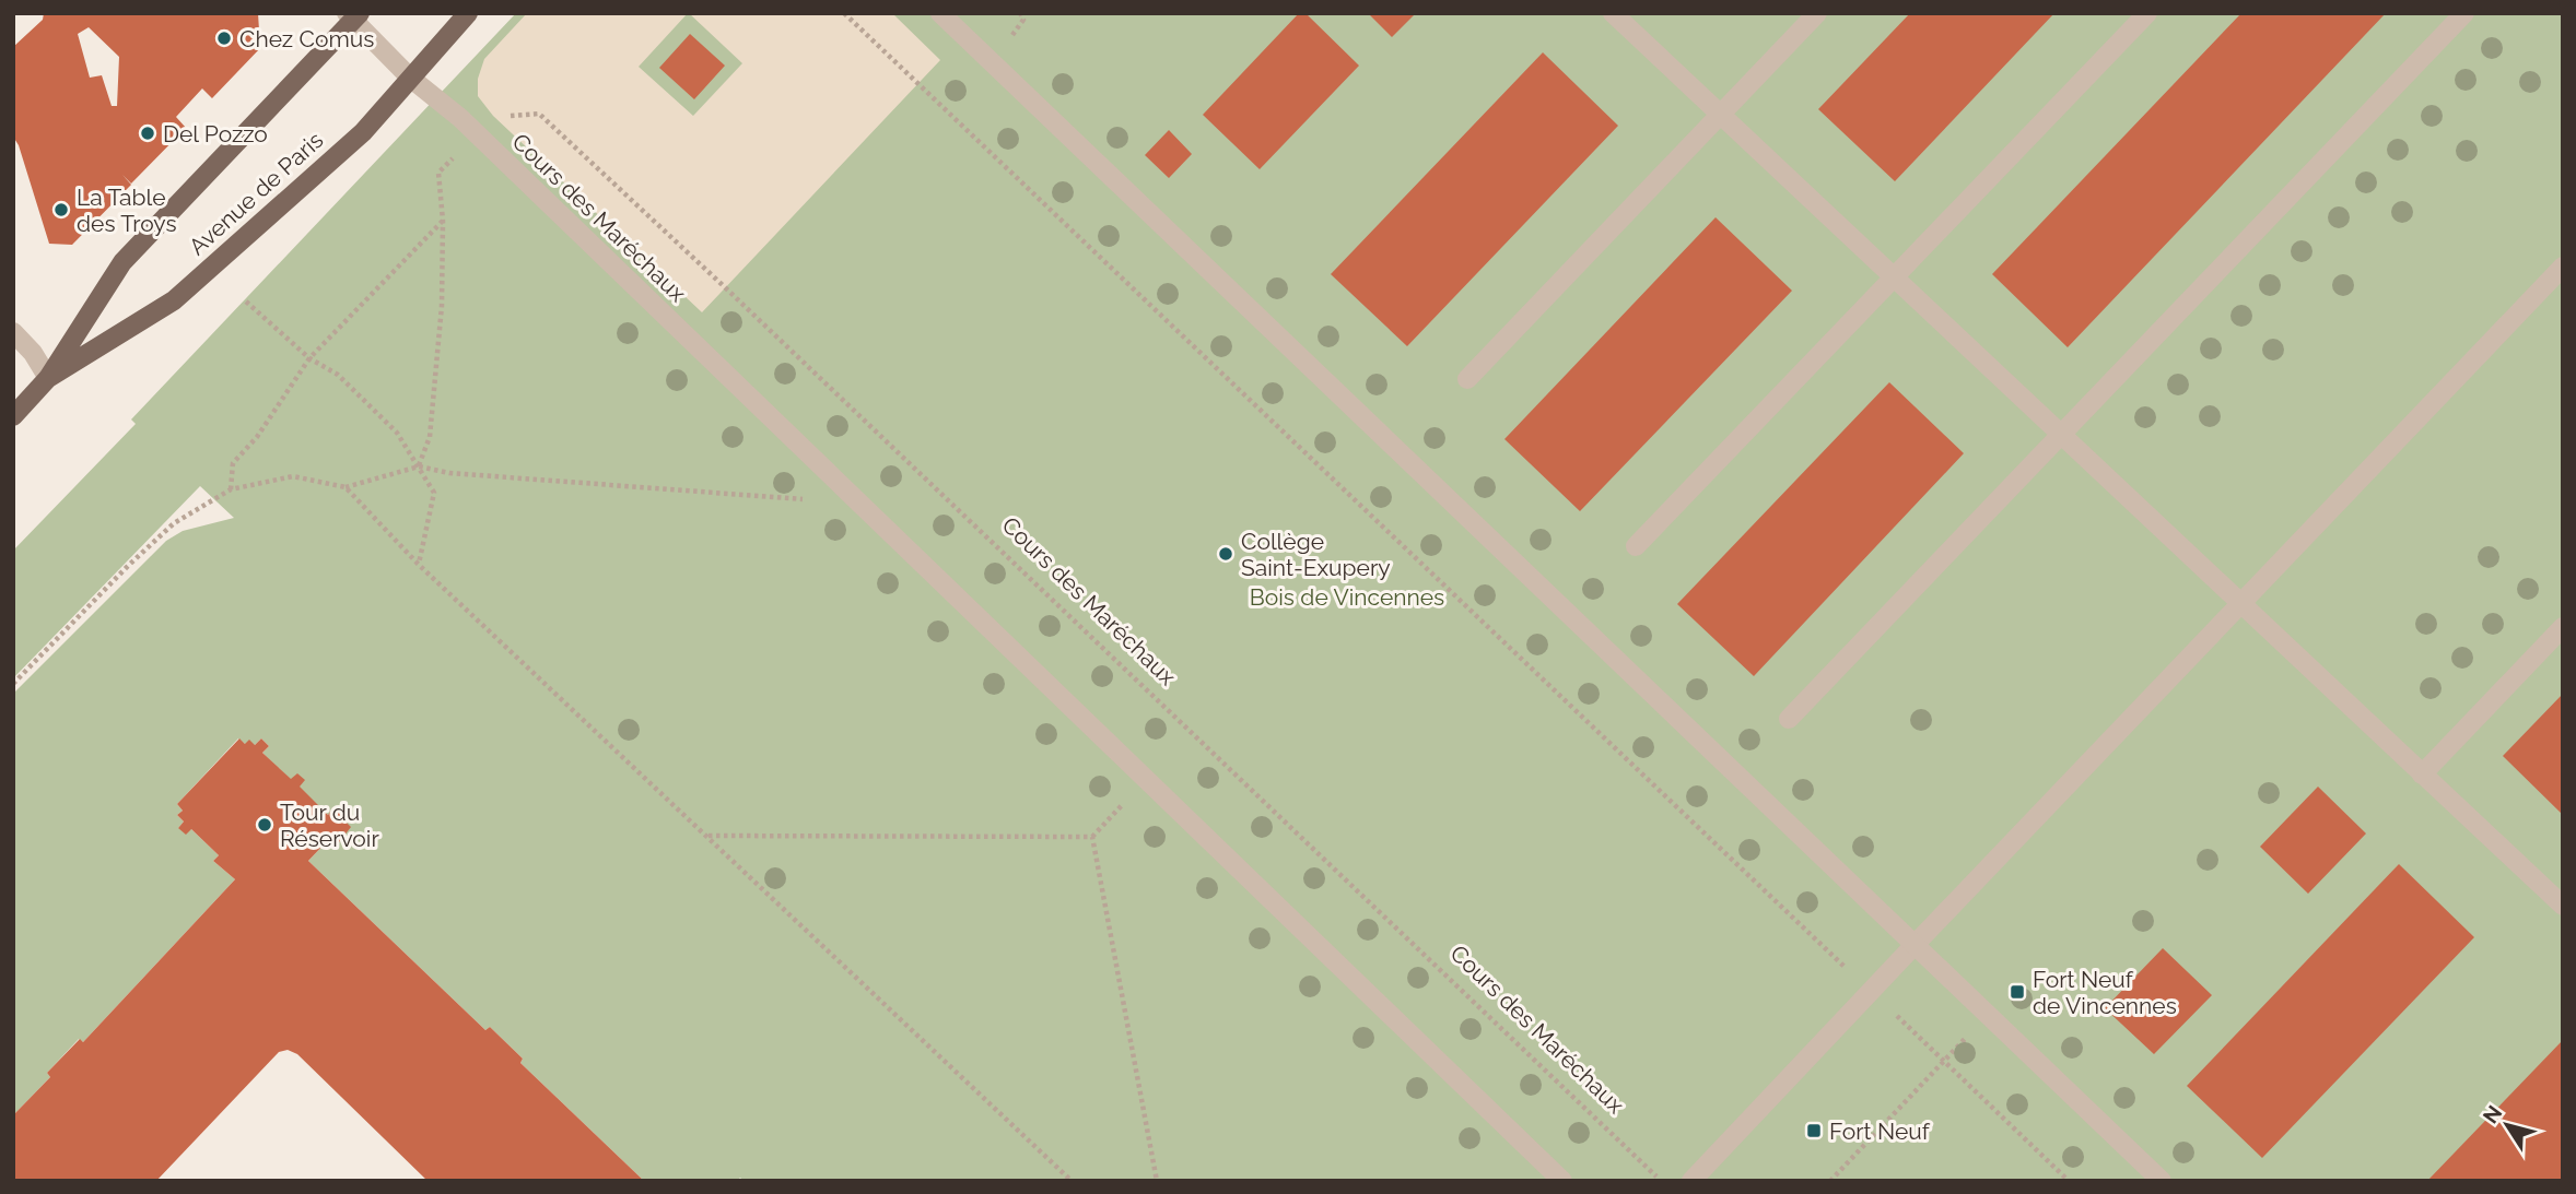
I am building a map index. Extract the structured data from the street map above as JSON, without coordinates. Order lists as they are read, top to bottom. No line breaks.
{"streets":{"main road":["Avenue de Paris"],"street":["Cours des Maréchaux"]},"crossings":[["Avenue de Paris","Cours des Maréchaux"]],"parks":["Bois de Vincennes"],"places":{"other":["Chez Comus","Del Pozzo","La Table des Troys","Collège Saint-Exupery","Tour du Réservoir"],"transit":["Fort Neuf de Vincennes","Fort Neuf"]},"north":"top left"}
